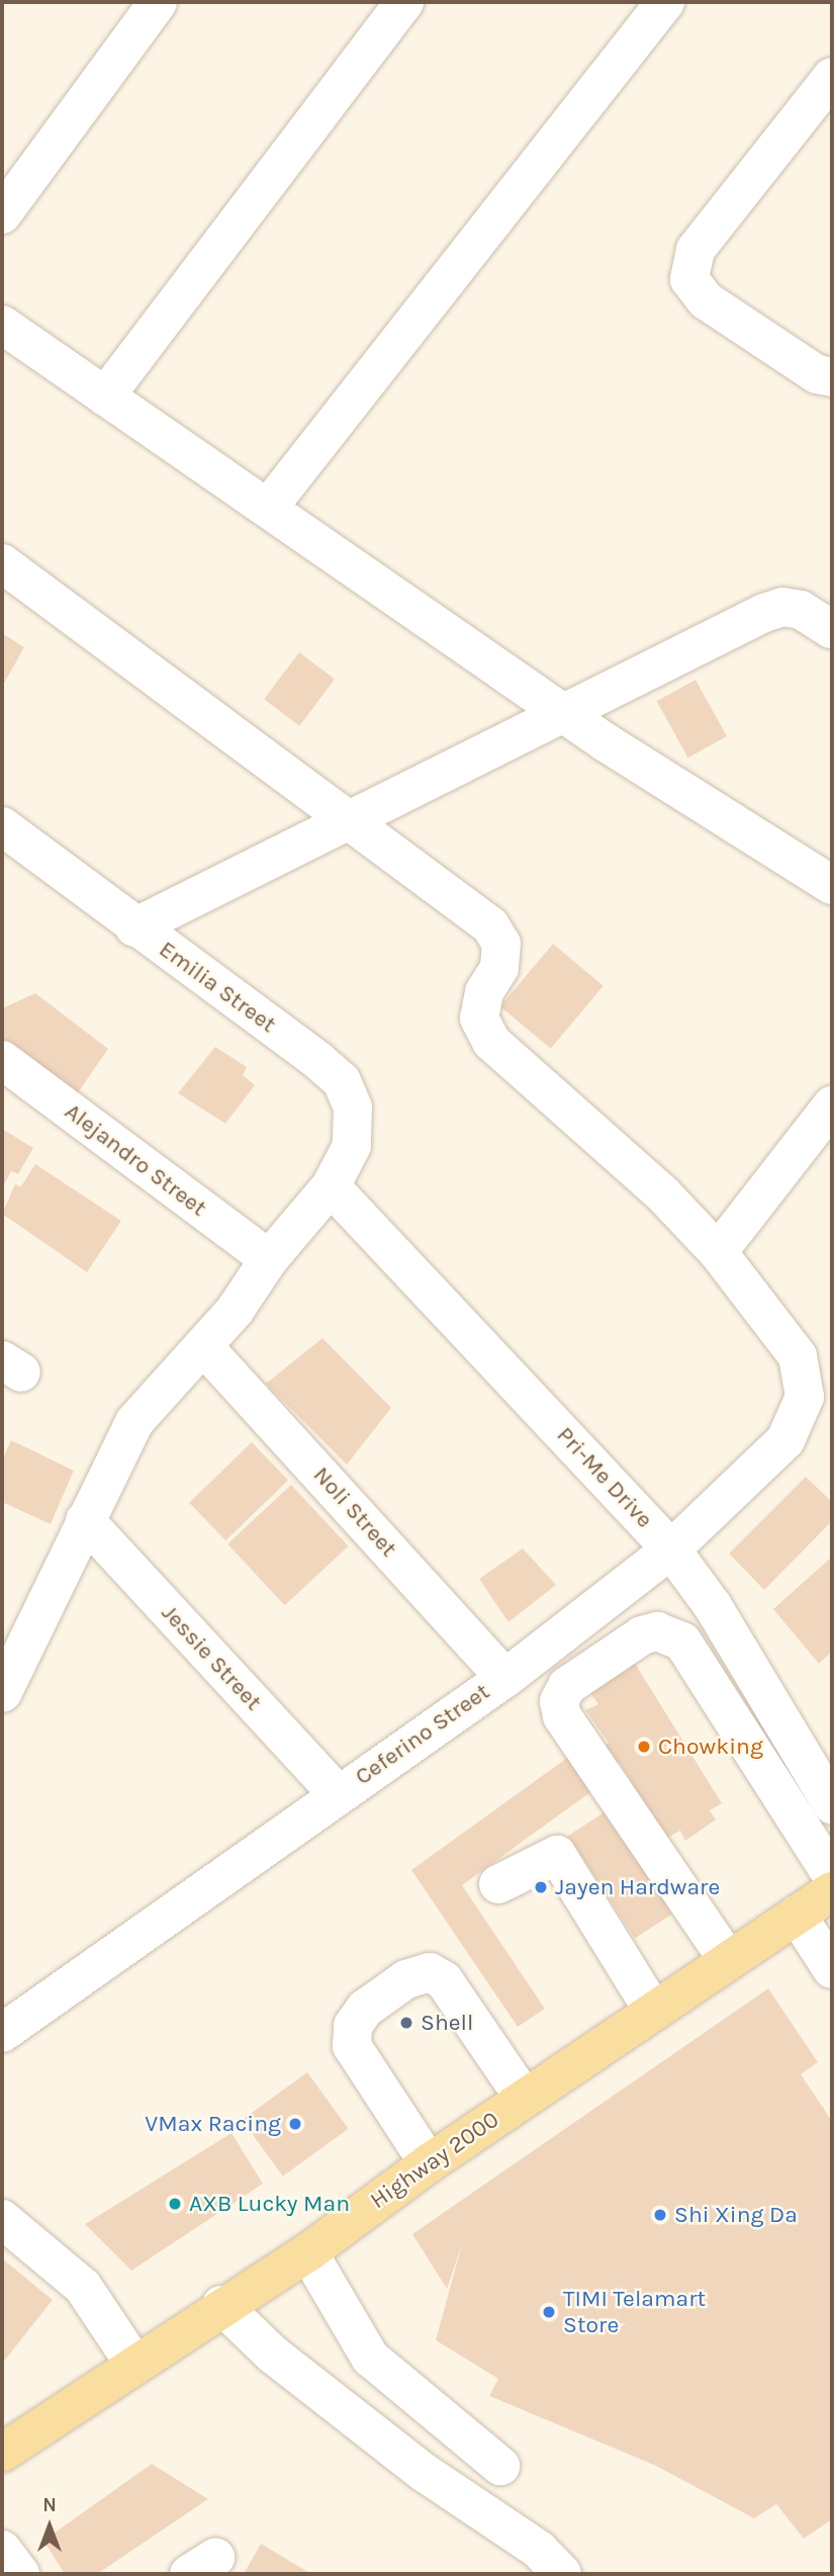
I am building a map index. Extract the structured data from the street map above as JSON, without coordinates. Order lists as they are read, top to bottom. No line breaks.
{"streets":{"main road":["Highway 2000"],"street":["Emilia Street","Alejandro Street","Pri-Me Drive","Noli Street","Jessie Street","Ceferino Street"]},"crossings":[["Emilia Street","Pri-Me Drive"],["Pri-Me Drive","Ceferino Street"],["Noli Street","Ceferino Street"],["Jessie Street","Ceferino Street"]],"places":["Chowking","Jayen Hardware","Shell","VMax Racing","AXB Lucky Man","Shi Xing Da","TIMI Telamart Store"],"north":"top"}
